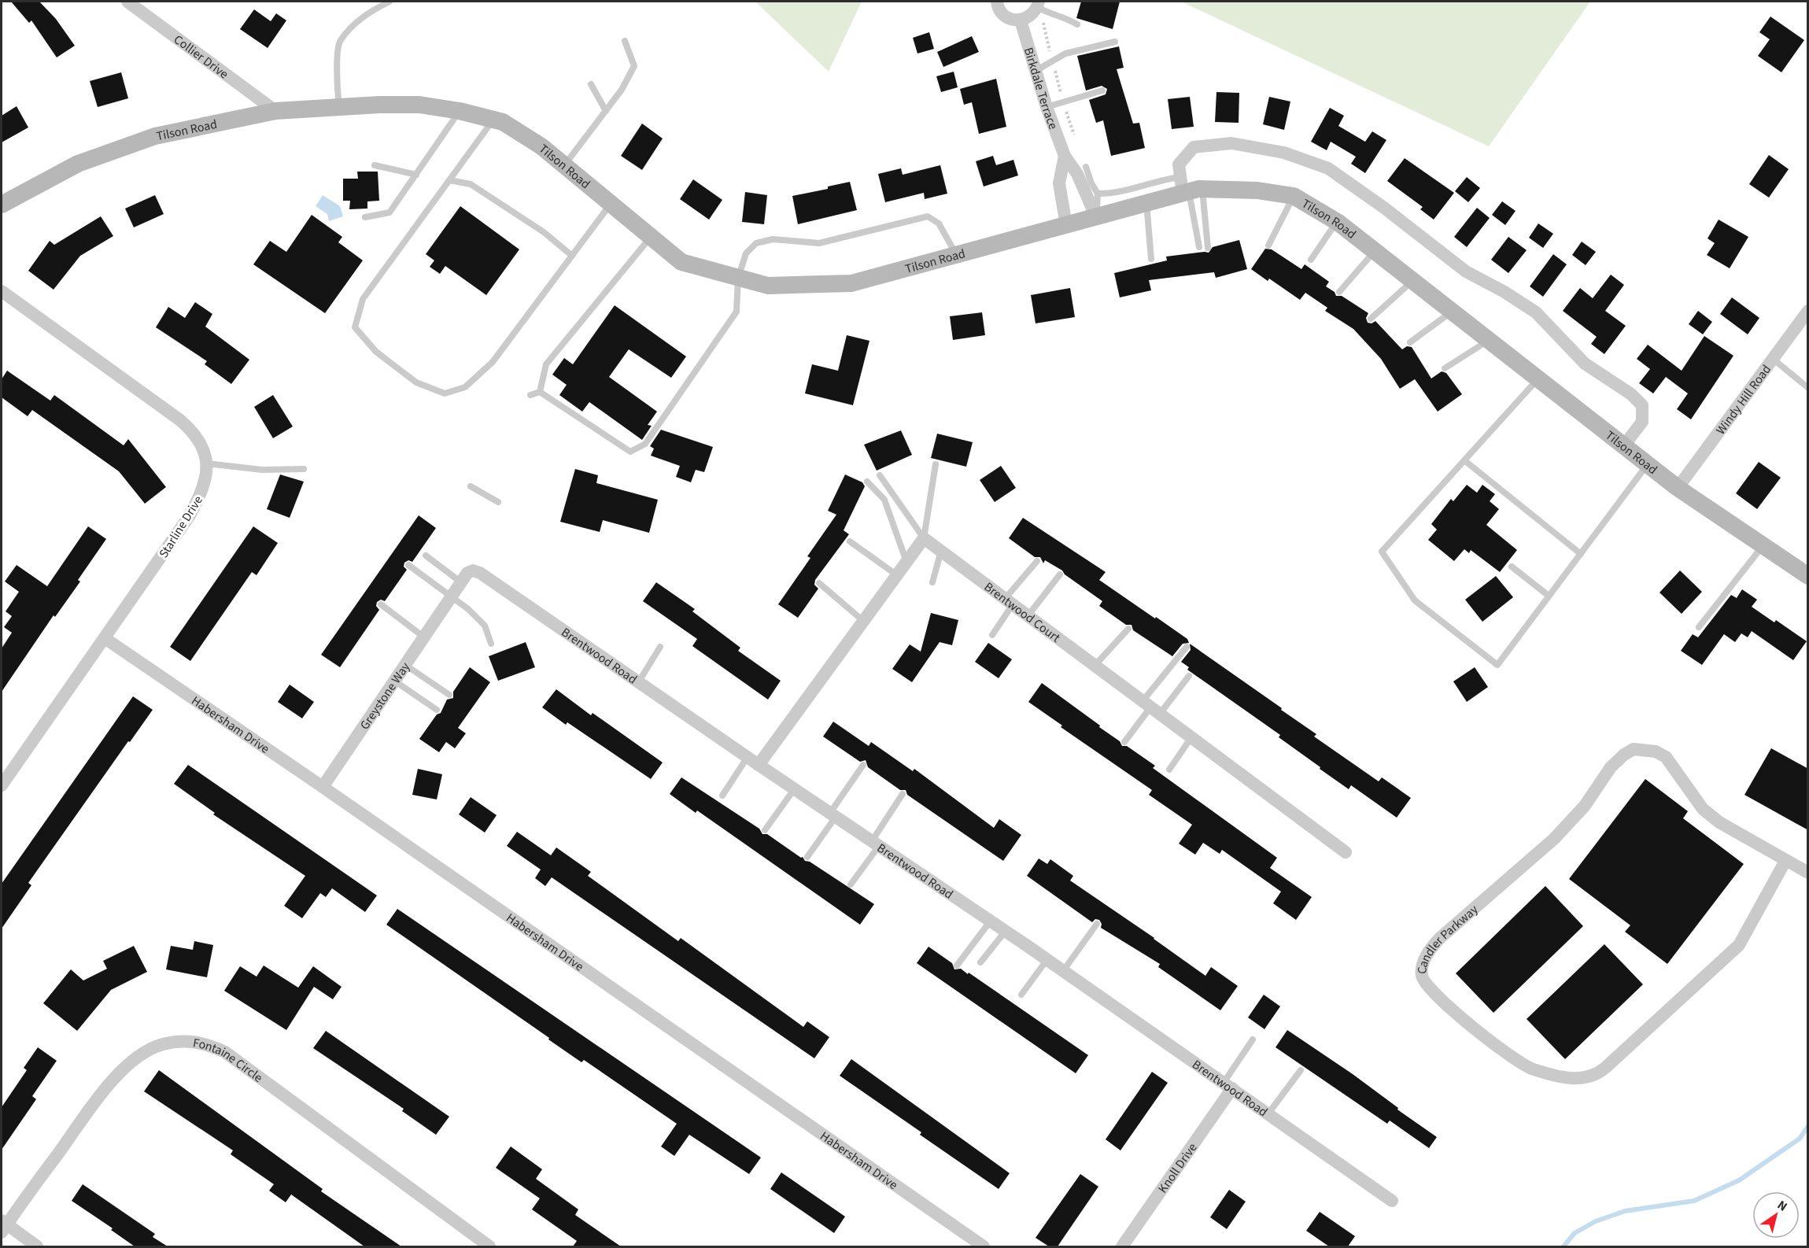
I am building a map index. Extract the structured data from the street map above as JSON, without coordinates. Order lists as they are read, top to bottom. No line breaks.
{"streets":{"street":["Collier Drive","Birkdale Terrace","Tilson Road","Windy Hill Road","Starline Drive","Brentwood Court","Brentwood Road","Greystone Way","Habersham Drive","Candler Parkway","Fontaine Circle","Knoll Drive"]},"crossings":[["Collier Drive","Tilson Road"],["Birkdale Terrace","Tilson Road"],["Tilson Road","Windy Hill Road"],["Starline Drive","Habersham Drive"],["Brentwood Road","Greystone Way"],["Brentwood Road","Knoll Drive"],["Greystone Way","Habersham Drive"]],"north":"top right"}
